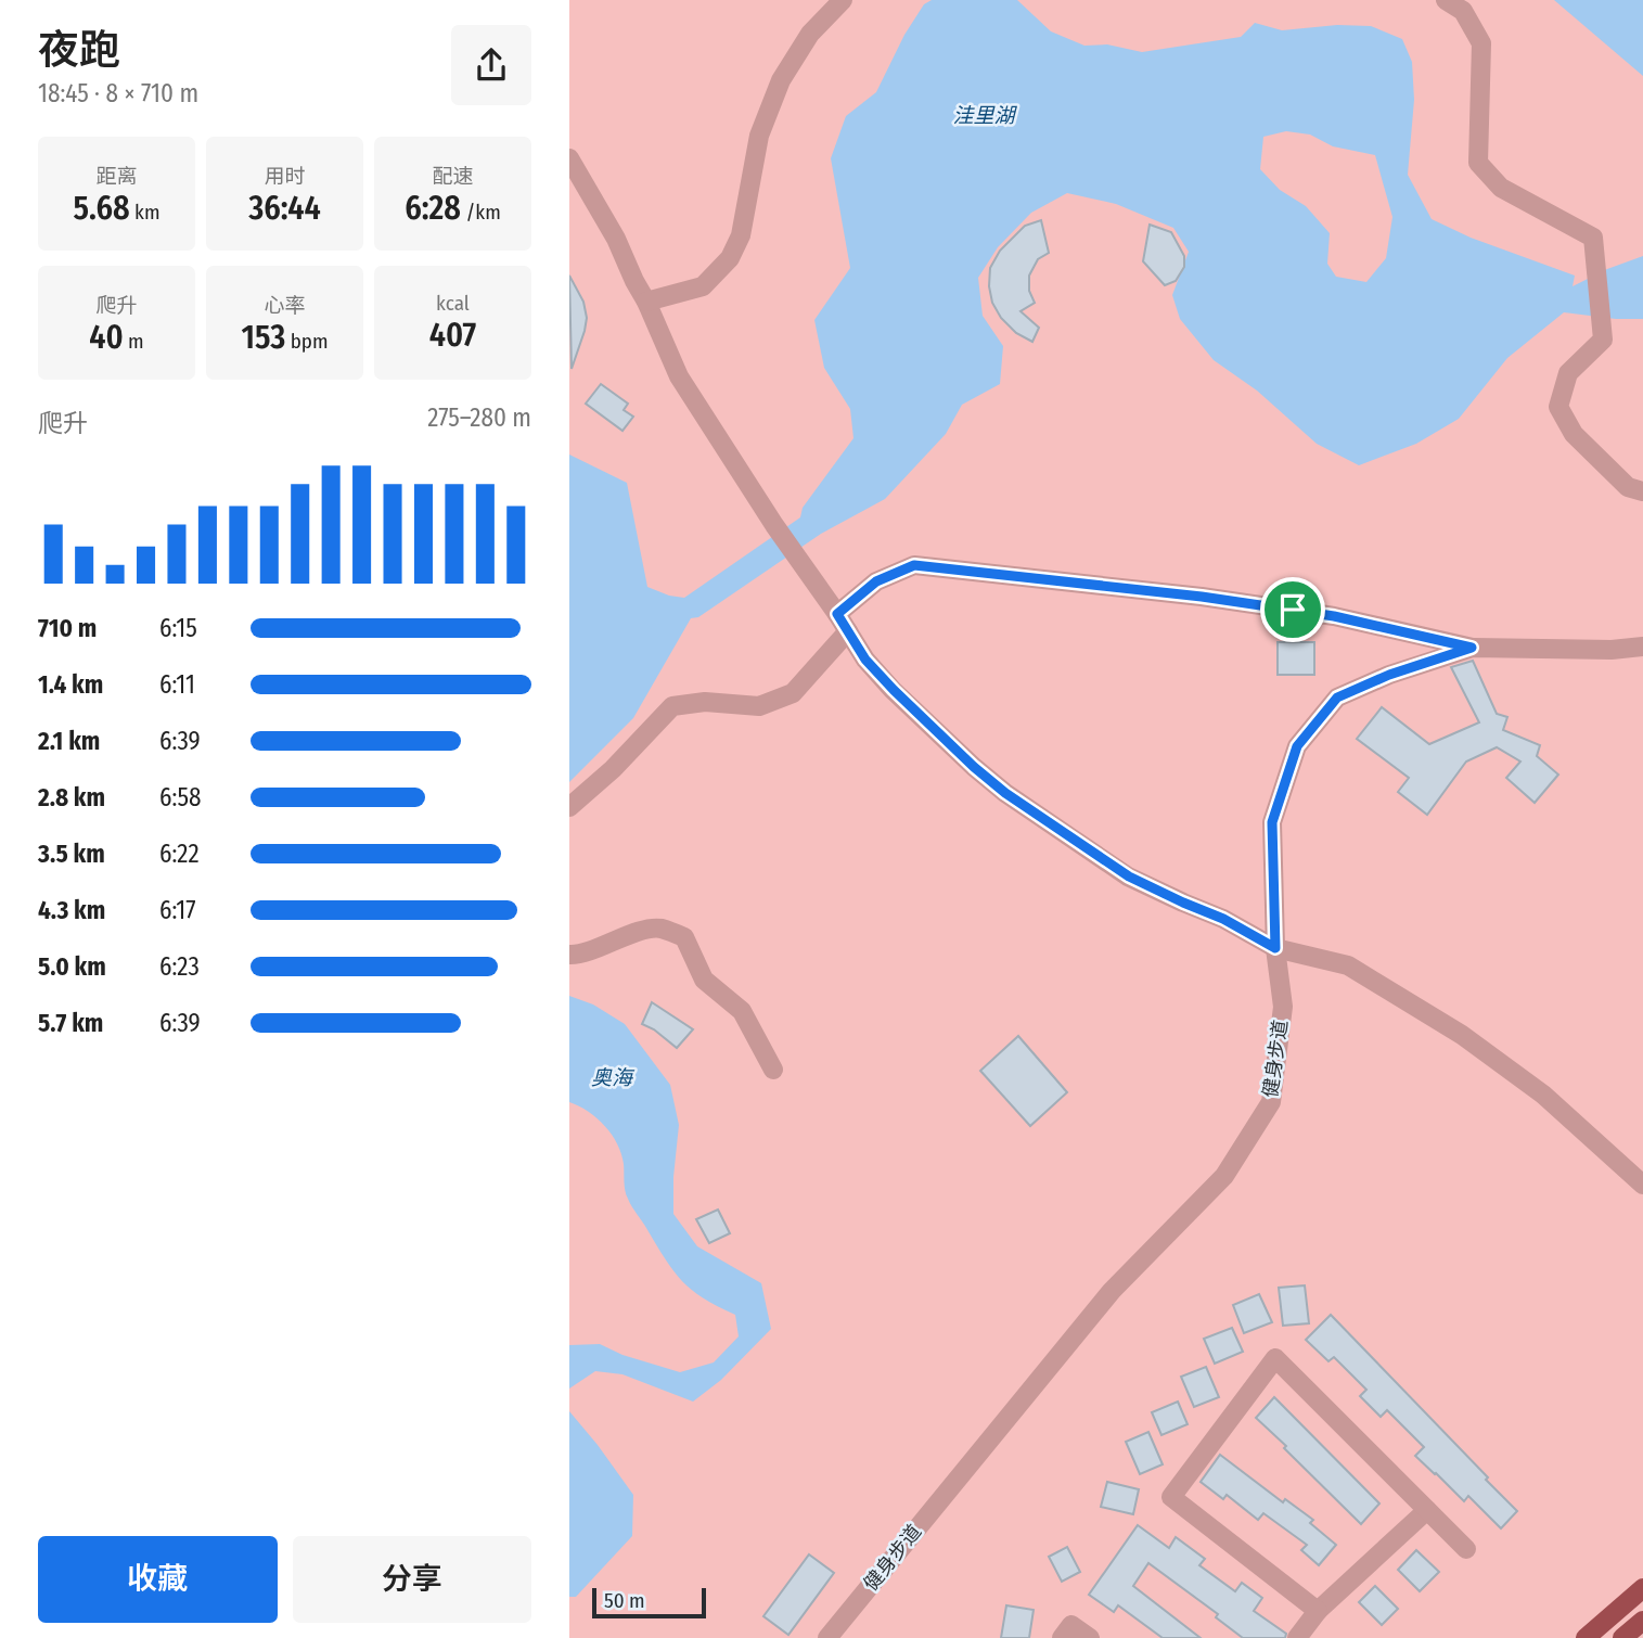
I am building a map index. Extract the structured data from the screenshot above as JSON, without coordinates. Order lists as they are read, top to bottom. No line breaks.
{"streets":{"street":["健身步道"]},"water":["洼里湖","奥海"],"scale_bar":"50 m","page":{"heading":["夜跑","18:45 · 8 × 710 m"],"stats":[["距离","5.68 km"],["用时","36:44"],["配速","6:28 /km"],["爬升","40 m"],["心率","153 bpm"],["kcal","407"]],"chart":["爬升","275–280 m"],"list":[{"name":"710 m","note":"6:15"},{"name":"1.4 km","note":"6:11"},{"name":"2.1 km","note":"6:39"},{"name":"2.8 km","note":"6:58"},{"name":"3.5 km","note":"6:22"},{"name":"4.3 km","note":"6:17"},{"name":"5.0 km","note":"6:23"},{"name":"5.7 km","note":"6:39"}],"buttons":["收藏","分享"],"scale":"50 m"}}
